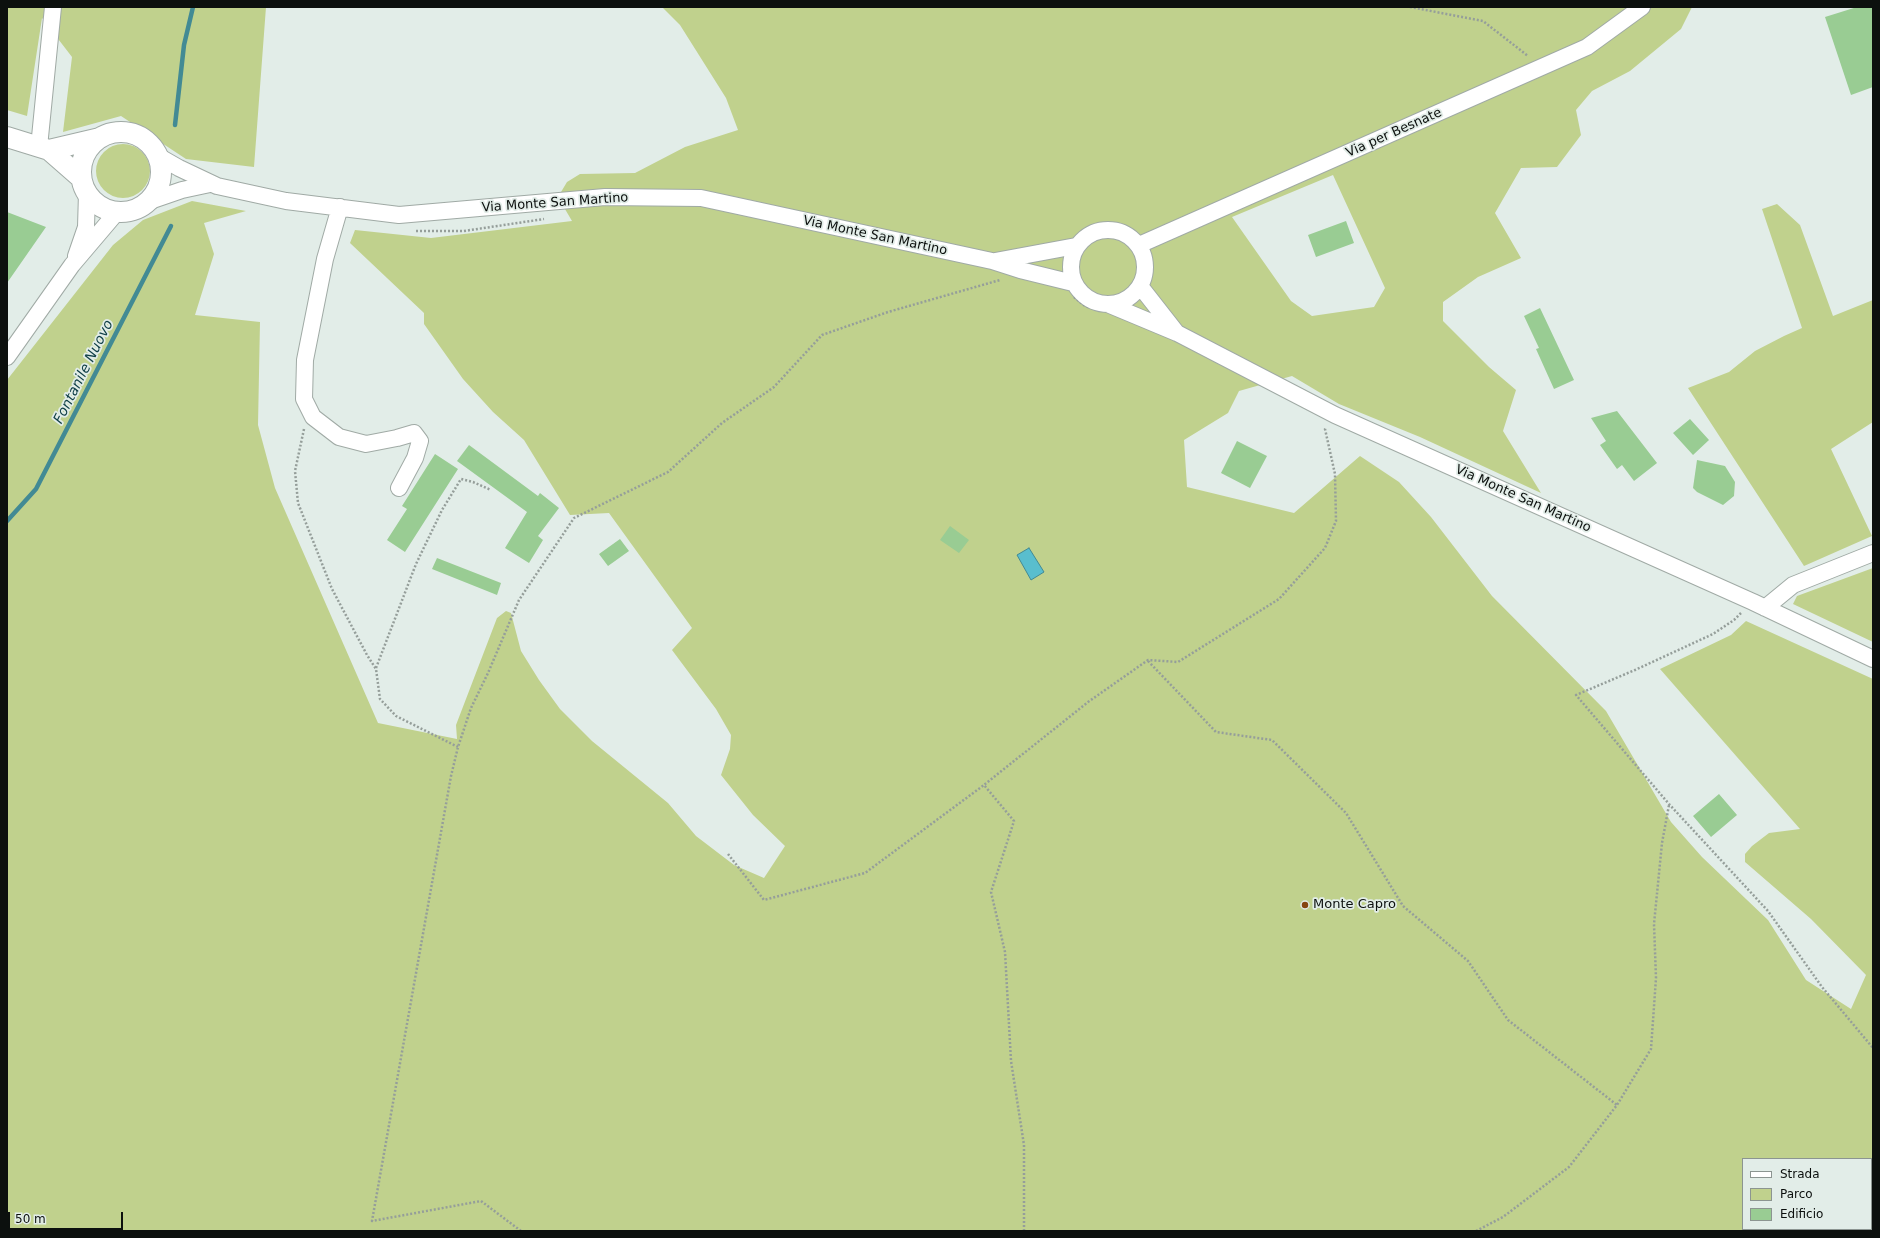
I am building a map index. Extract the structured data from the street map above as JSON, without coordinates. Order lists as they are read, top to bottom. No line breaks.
{"streets":{"street":["Via per Besnate","Via Monte San Martino"]},"crossings":[["Via per Besnate","Via Monte San Martino"]],"water":["Fontanile Nuovo"],"places":["Monte Capro"],"legend":["Strada","Parco","Edificio"],"scale_bar":"50 m"}
